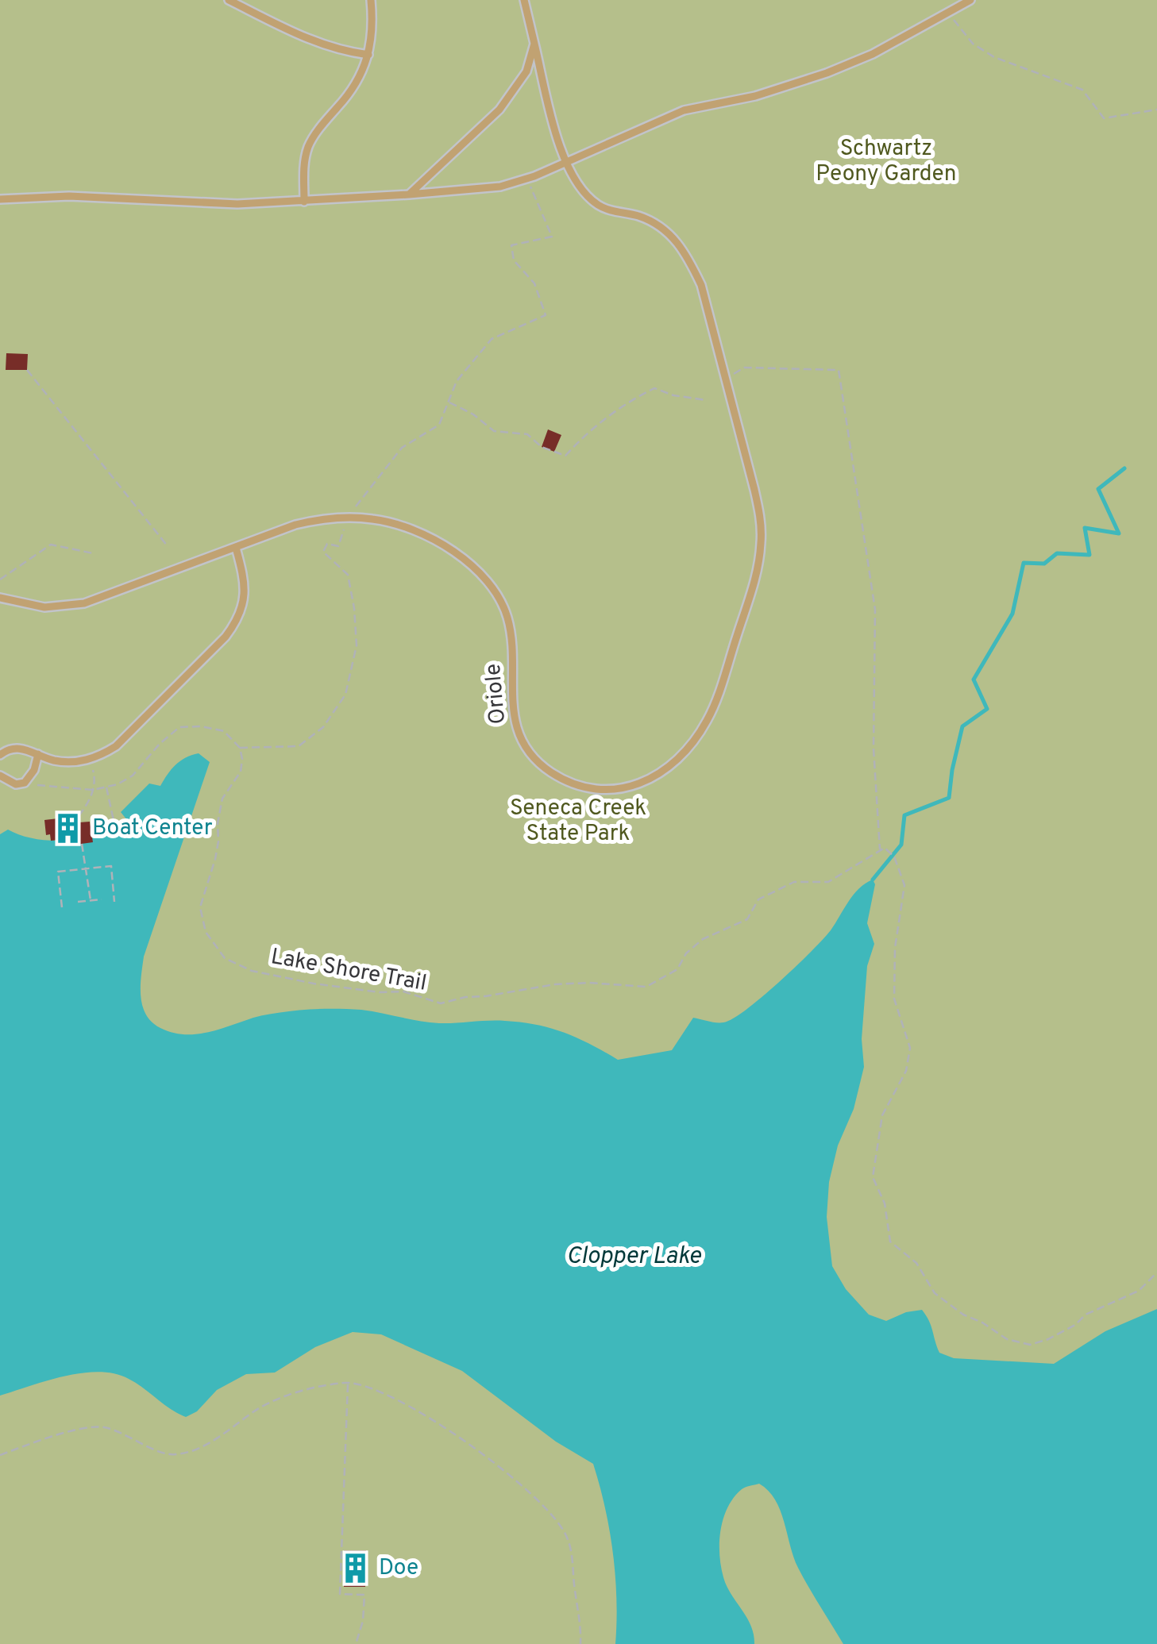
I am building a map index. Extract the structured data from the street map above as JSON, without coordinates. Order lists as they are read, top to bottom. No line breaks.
{"streets":{"lane":["Oriole"],"path":["Lake Shore Trail"]},"water":["Clopper Lake"],"parks":["Schwartz Peony Garden","Seneca Creek State Park"],"places":{"building":["Boat Center","Doe"]}}
